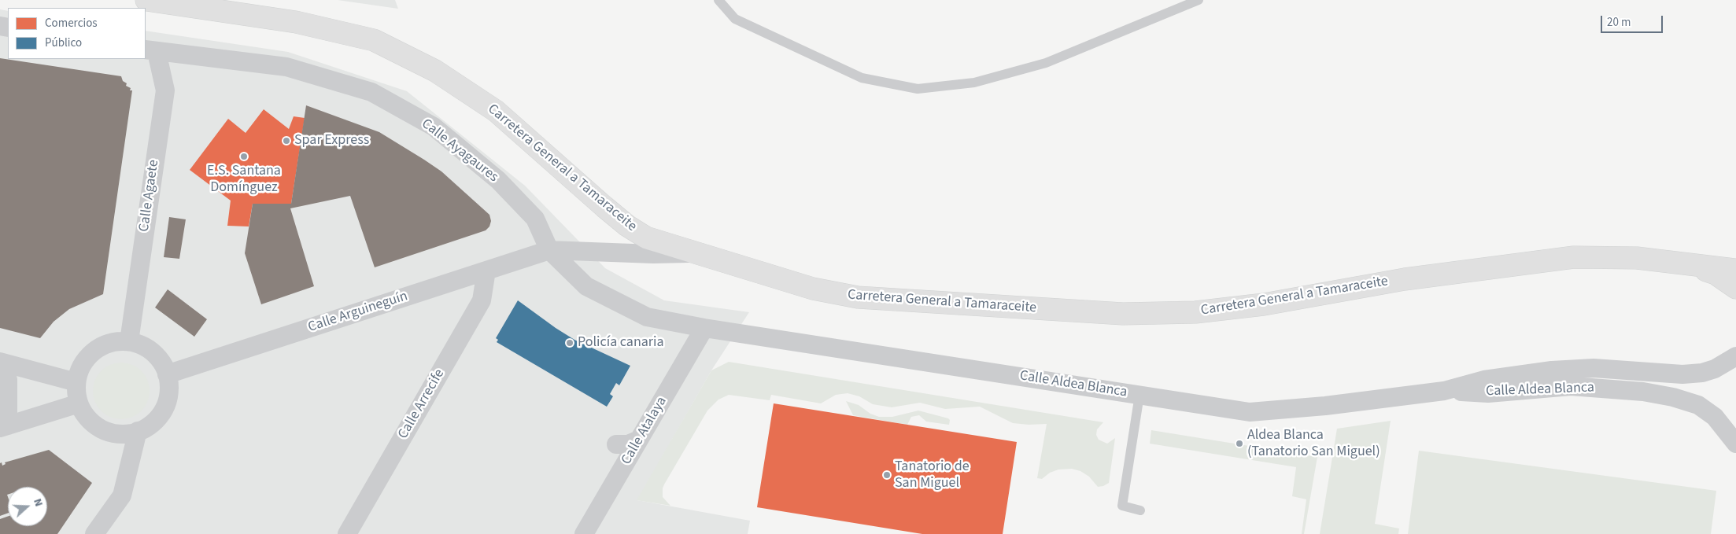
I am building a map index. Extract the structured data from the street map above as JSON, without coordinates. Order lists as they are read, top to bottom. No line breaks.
{"streets":{"main road":["Carretera General a Tamaraceite"],"street":["Calle Ayagaures","Calle Agaete","Calle Arguineguín","Calle Aldea Blanca","Calle Arrecife","Calle Atalaya"]},"crossings":[["Calle Ayagaures","Calle Agaete"],["Calle Ayagaures","Calle Arguineguín"],["Calle Ayagaures","Calle Aldea Blanca"],["Calle Ayagaures","Calle Atalaya"],["Calle Agaete","Calle Arguineguín"],["Calle Arguineguín","Calle Arrecife"],["Calle Aldea Blanca","Calle Atalaya"]],"places":["Spar Express","E.S. Santana Domínguez","Policía canaria","Aldea Blanca (Tanatorio San Miguel)","Tanatorio de San Miguel"],"legend":["Comercios","Público"],"scale_bar":"20 m","north":"right"}
